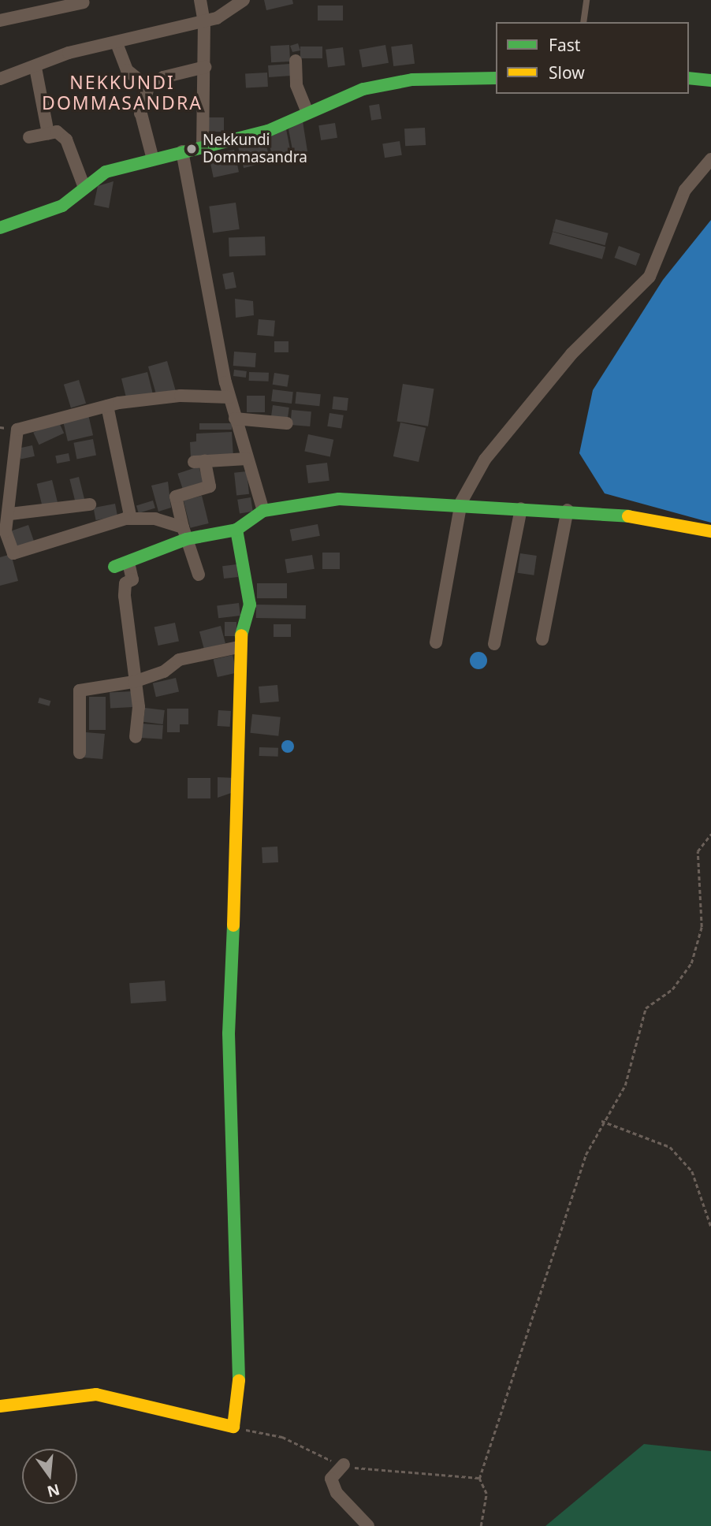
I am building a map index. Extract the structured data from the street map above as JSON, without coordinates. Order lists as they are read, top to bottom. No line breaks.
{"districts":["NEKKUNDI DOMMASANDRA"],"places":["Nekkundi Dommasandra"],"legend":["Fast","Slow"],"north":"bottom"}
